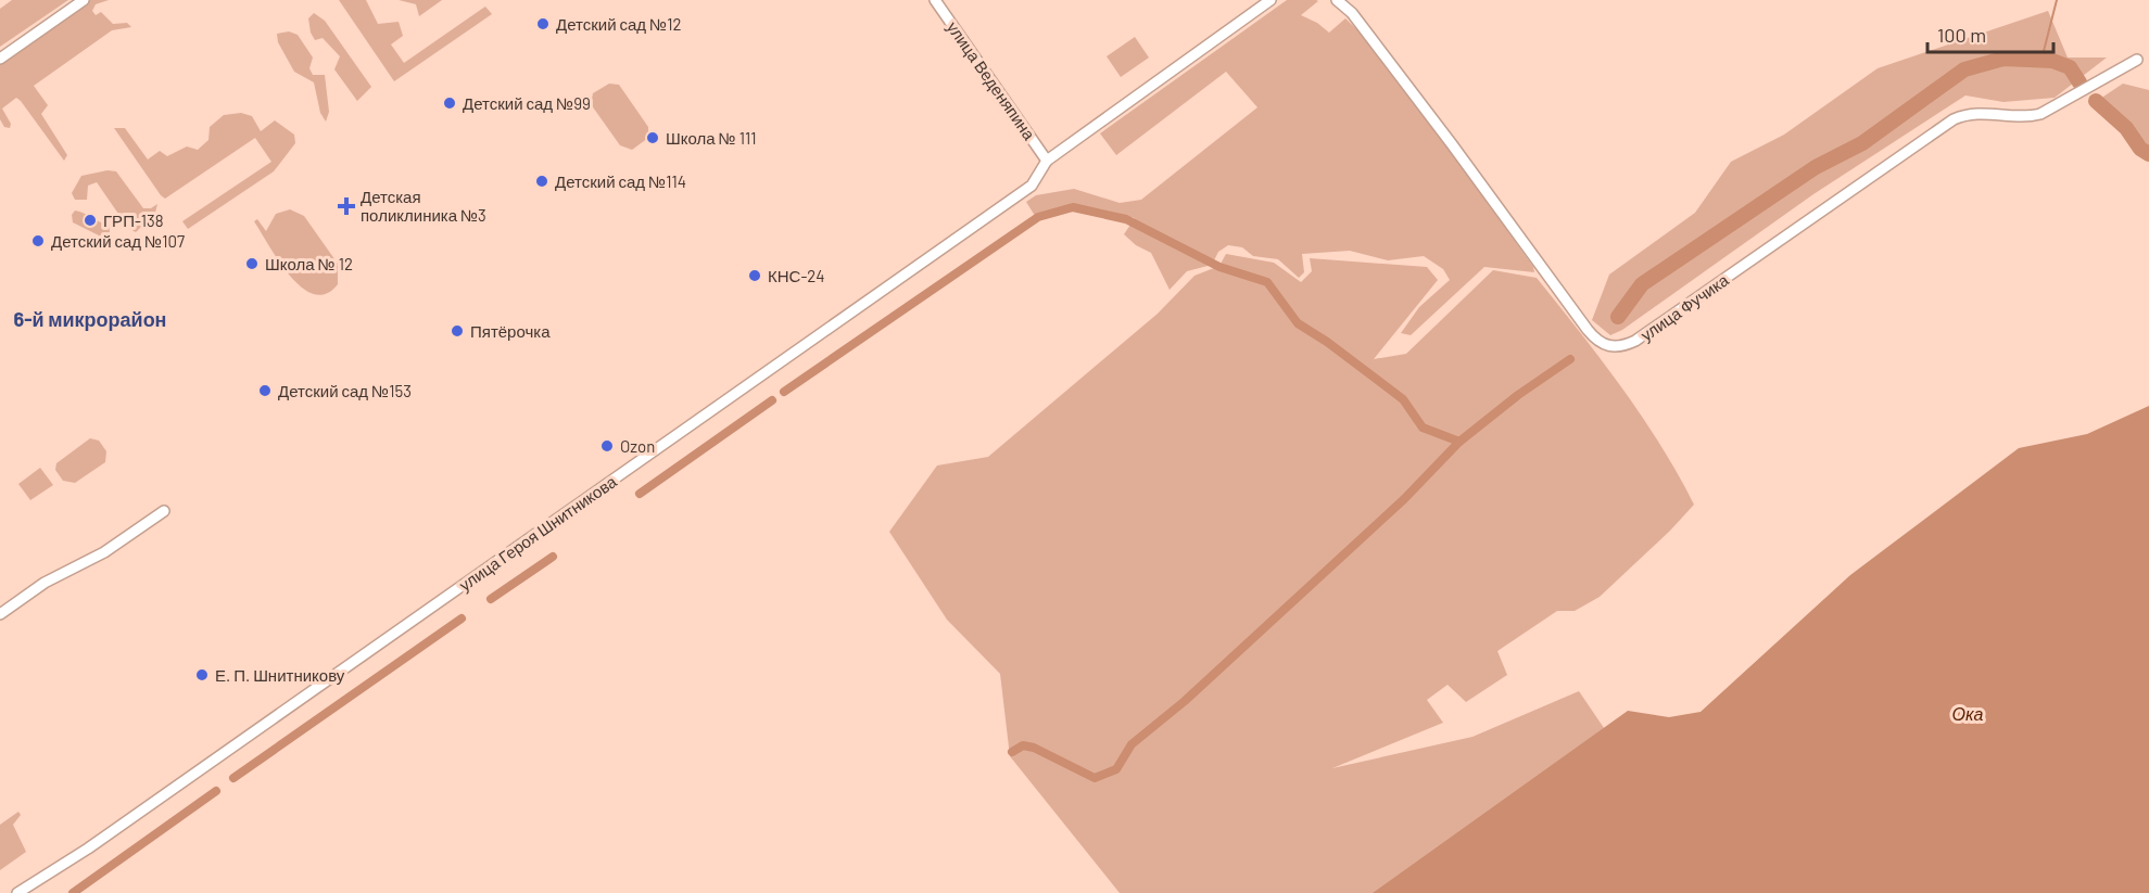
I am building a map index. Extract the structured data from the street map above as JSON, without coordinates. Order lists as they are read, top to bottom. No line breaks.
{"streets":{"street":["улица Веденяпина","улица Фучика","улица Героя Шнитникова"]},"crossings":[["улица Веденяпина","улица Героя Шнитникова"]],"districts":["6-й микрорайон"],"water":["Ока"],"places":{"other":["Детский сад №12","Детский сад №99","Школа № 111","Детский сад №114","ГРП-138","Детский сад №107","Школа № 12","КНС-24","Пятёрочка","Детский сад №153","Ozon","Е. П. Шнитникову"],"health":["Детская поликлиника №3"]},"scale_bar":"100 m"}
